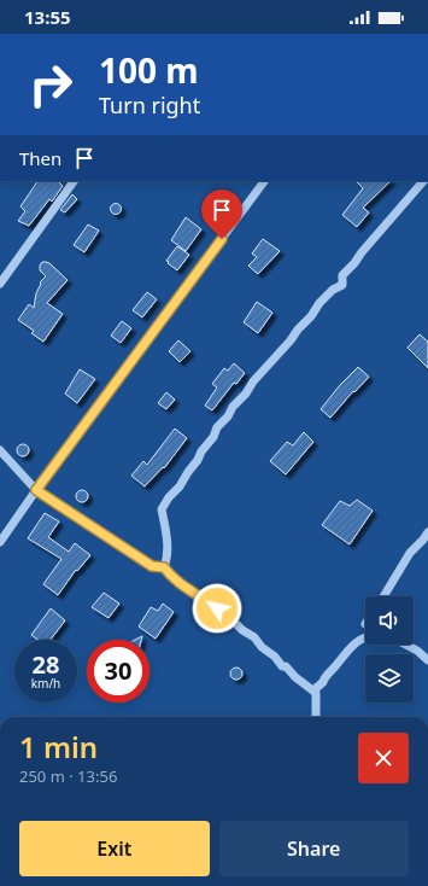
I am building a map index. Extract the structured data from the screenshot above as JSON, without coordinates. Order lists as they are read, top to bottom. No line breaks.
{"page":{"status":"13:55","turn":["100 m","Turn right"],"then":"Then","speed":"28 km/h","limit":"30","heading":["1 min","250 m · 13:56"],"buttons":["Exit","Share"]}}
